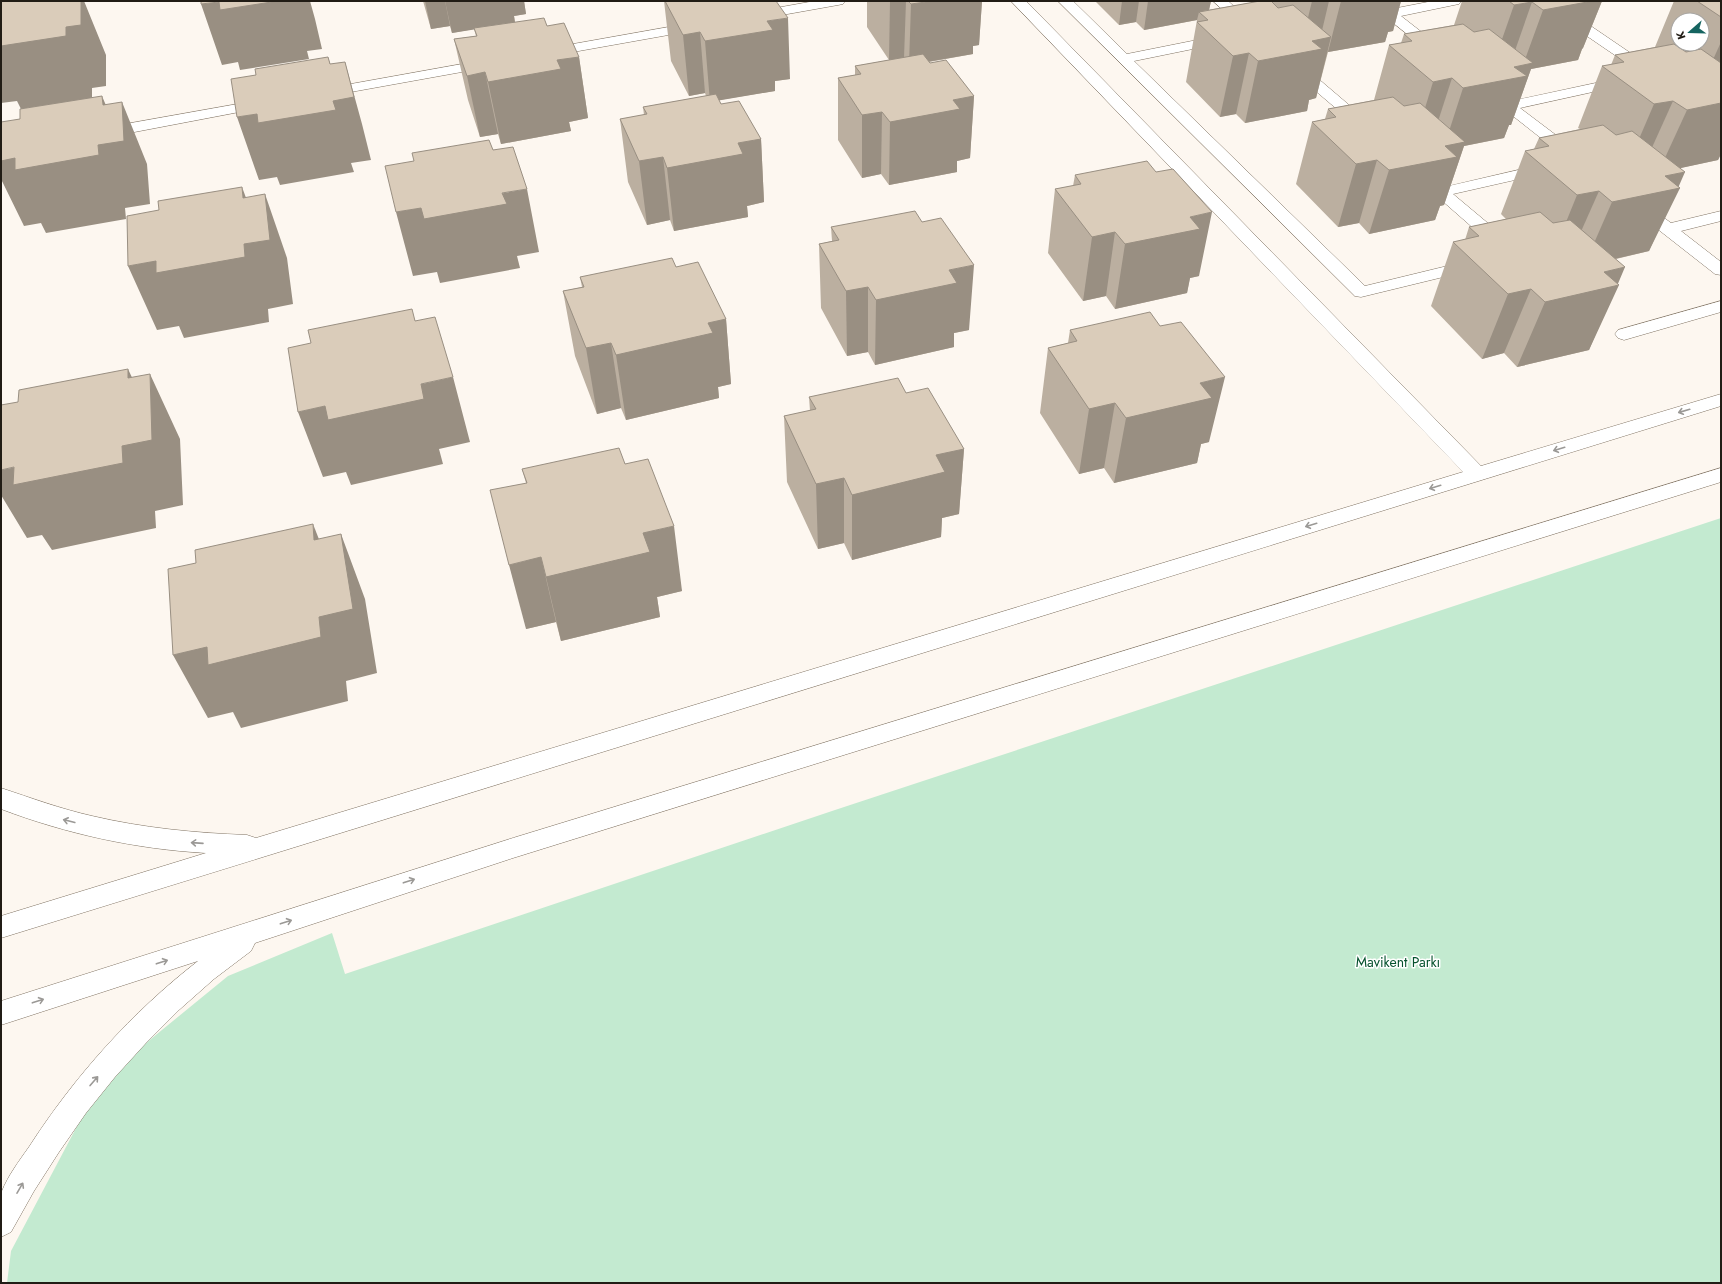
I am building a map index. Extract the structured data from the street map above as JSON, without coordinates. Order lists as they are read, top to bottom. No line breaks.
{"parks":["Mavikent Parkı"],"north":"left"}
